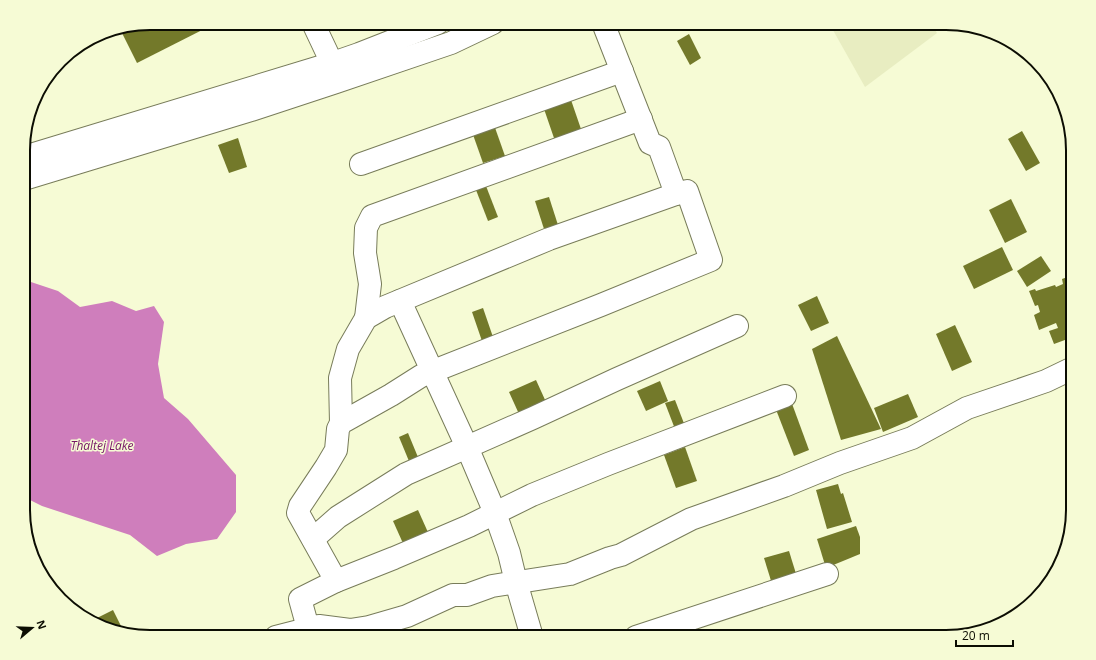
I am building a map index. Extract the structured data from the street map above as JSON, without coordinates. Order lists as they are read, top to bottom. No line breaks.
{"water":["Thaltej Lake"],"scale_bar":"20 m","north":"right"}
